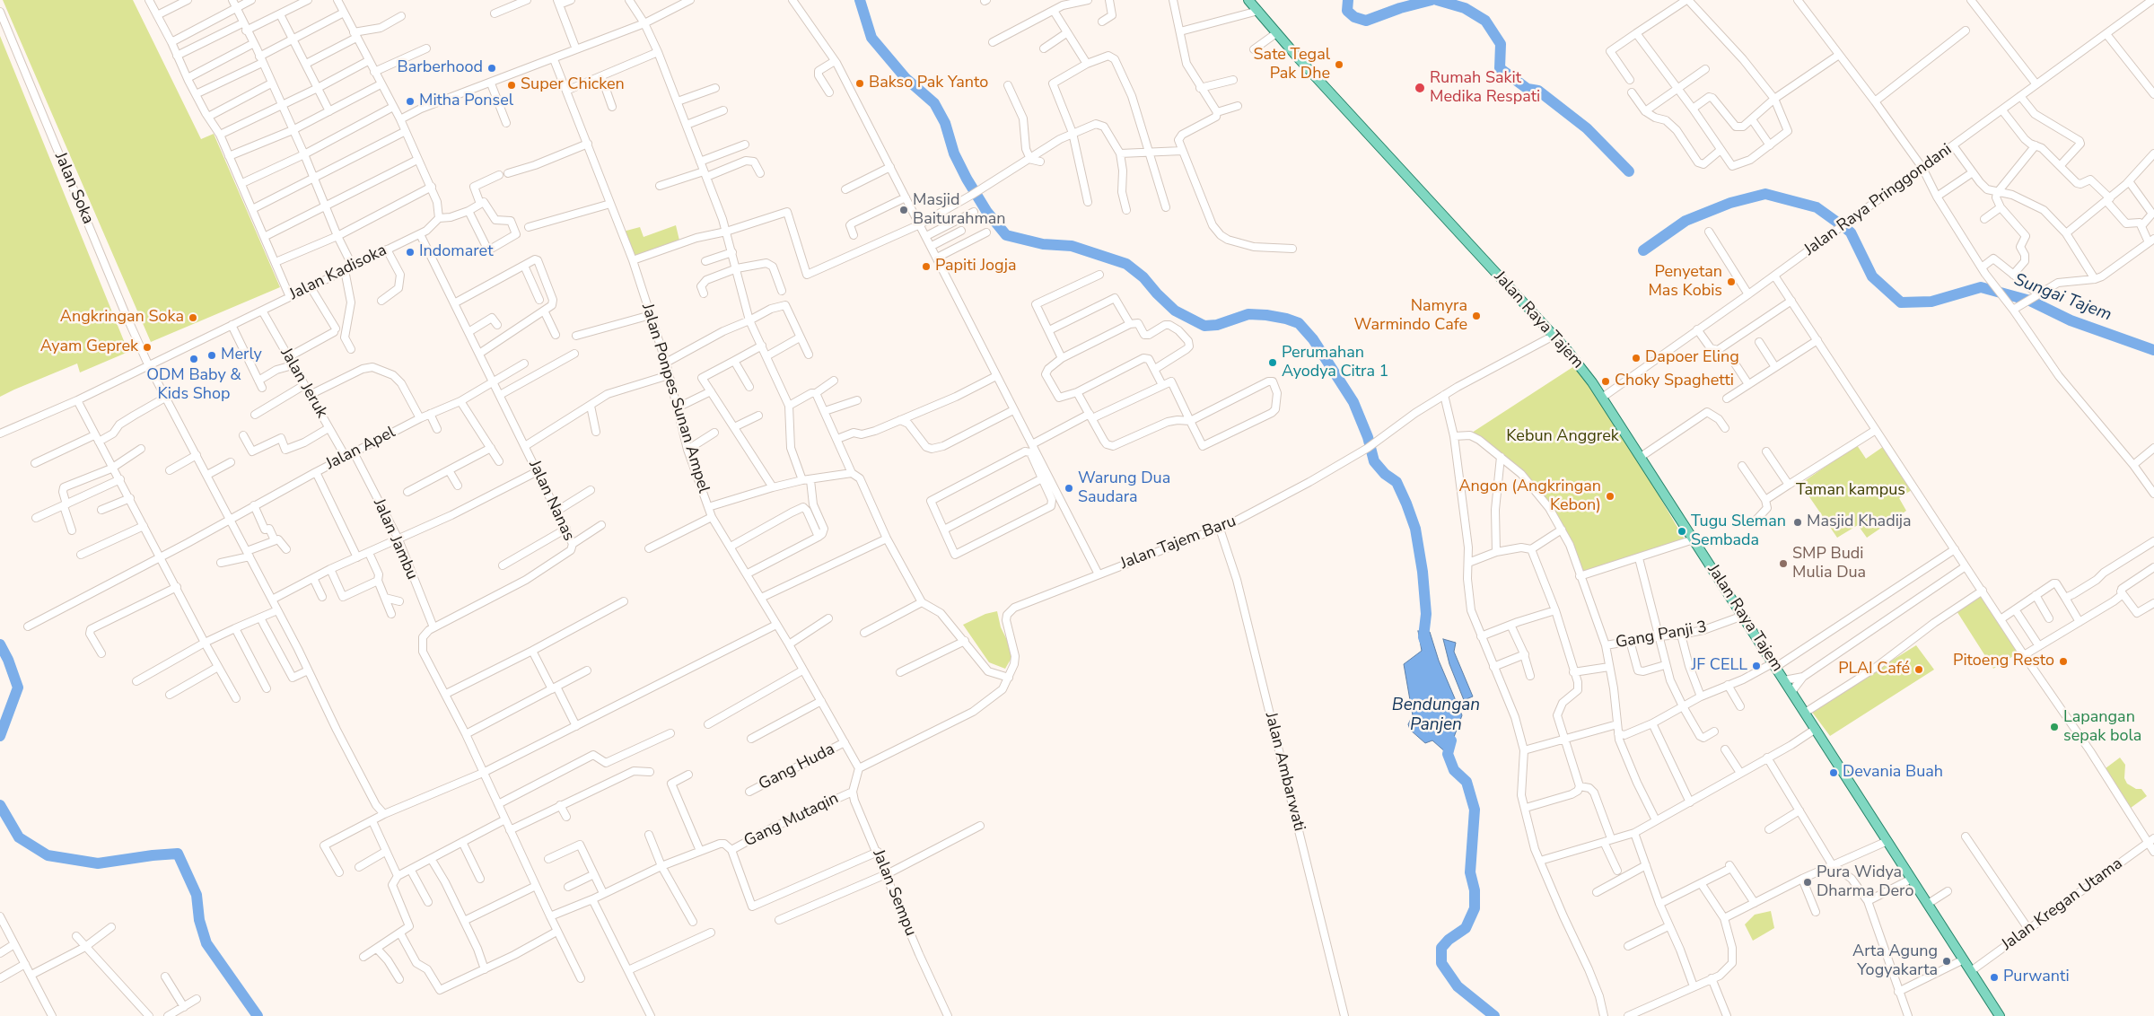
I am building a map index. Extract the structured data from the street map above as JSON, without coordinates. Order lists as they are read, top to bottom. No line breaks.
{"streets":{"main road":["Jalan Raya Tajem"],"street":["Jalan Soka","Jalan Raya Pringgondani","Jalan Kadisoka","Jalan Jeruk","Jalan Ponpes Sunan Ampel","Jalan Apel","Jalan Nanas","Jalan Jambu","Jalan Tajem Baru","Gang Panji 3","Gang Huda","Jalan Ambarwati","Gang Mutaqin","Jalan Sempu","Jalan Kregan Utama"]},"crossings":[["Jalan Soka","Jalan Kadisoka"],["Jalan Soka","Jalan Apel"],["Jalan Raya Pringgondani","Jalan Raya Tajem"],["Jalan Kadisoka","Jalan Jeruk"],["Jalan Kadisoka","Jalan Nanas"],["Jalan Raya Tajem","Jalan Tajem Baru"],["Jalan Raya Tajem","Gang Panji 3"],["Jalan Raya Tajem","Jalan Kregan Utama"],["Jalan Jeruk","Jalan Apel"],["Jalan Ponpes Sunan Ampel","Jalan Tajem Baru"],["Jalan Ponpes Sunan Ampel","Gang Huda"],["Jalan Apel","Jalan Nanas"],["Jalan Apel","Jalan Jambu"],["Jalan Nanas","Jalan Jambu"],["Jalan Tajem Baru","Jalan Ambarwati"],["Gang Mutaqin","Jalan Sempu"]],"water":["Sungai Tajem","Bendungan Panjen"],"parks":["Kebun Anggrek","Taman kampus"],"places":["Sate Tegal Pak Dhe","Barberhood","Bakso Pak Yanto","Super Chicken","Rumah Sakit Medika Respati","Mitha Ponsel","Masjid Baiturahman","Indomaret","Papiti Jogja","Penyetan Mas Kobis","Namyra Warmindo Cafe","Angkringan Soka","Ayam Geprek","Merly","Dapoer Eling","ODM Baby & Kids Shop","Perumahan Ayodya Citra 1","Choky Spaghetti","Warung Dua Saudara","Angon (Angkringan Kebon)","Masjid Khadija","Tugu Sleman Sembada","SMP Budi Mulia Dua","Pitoeng Resto","JF CELL","PLAI Café","Lapangan sepak bola","Devania Buah","Pura Widya Dharma Dero","Arta Agung Yogyakarta","Purwanti"]}
